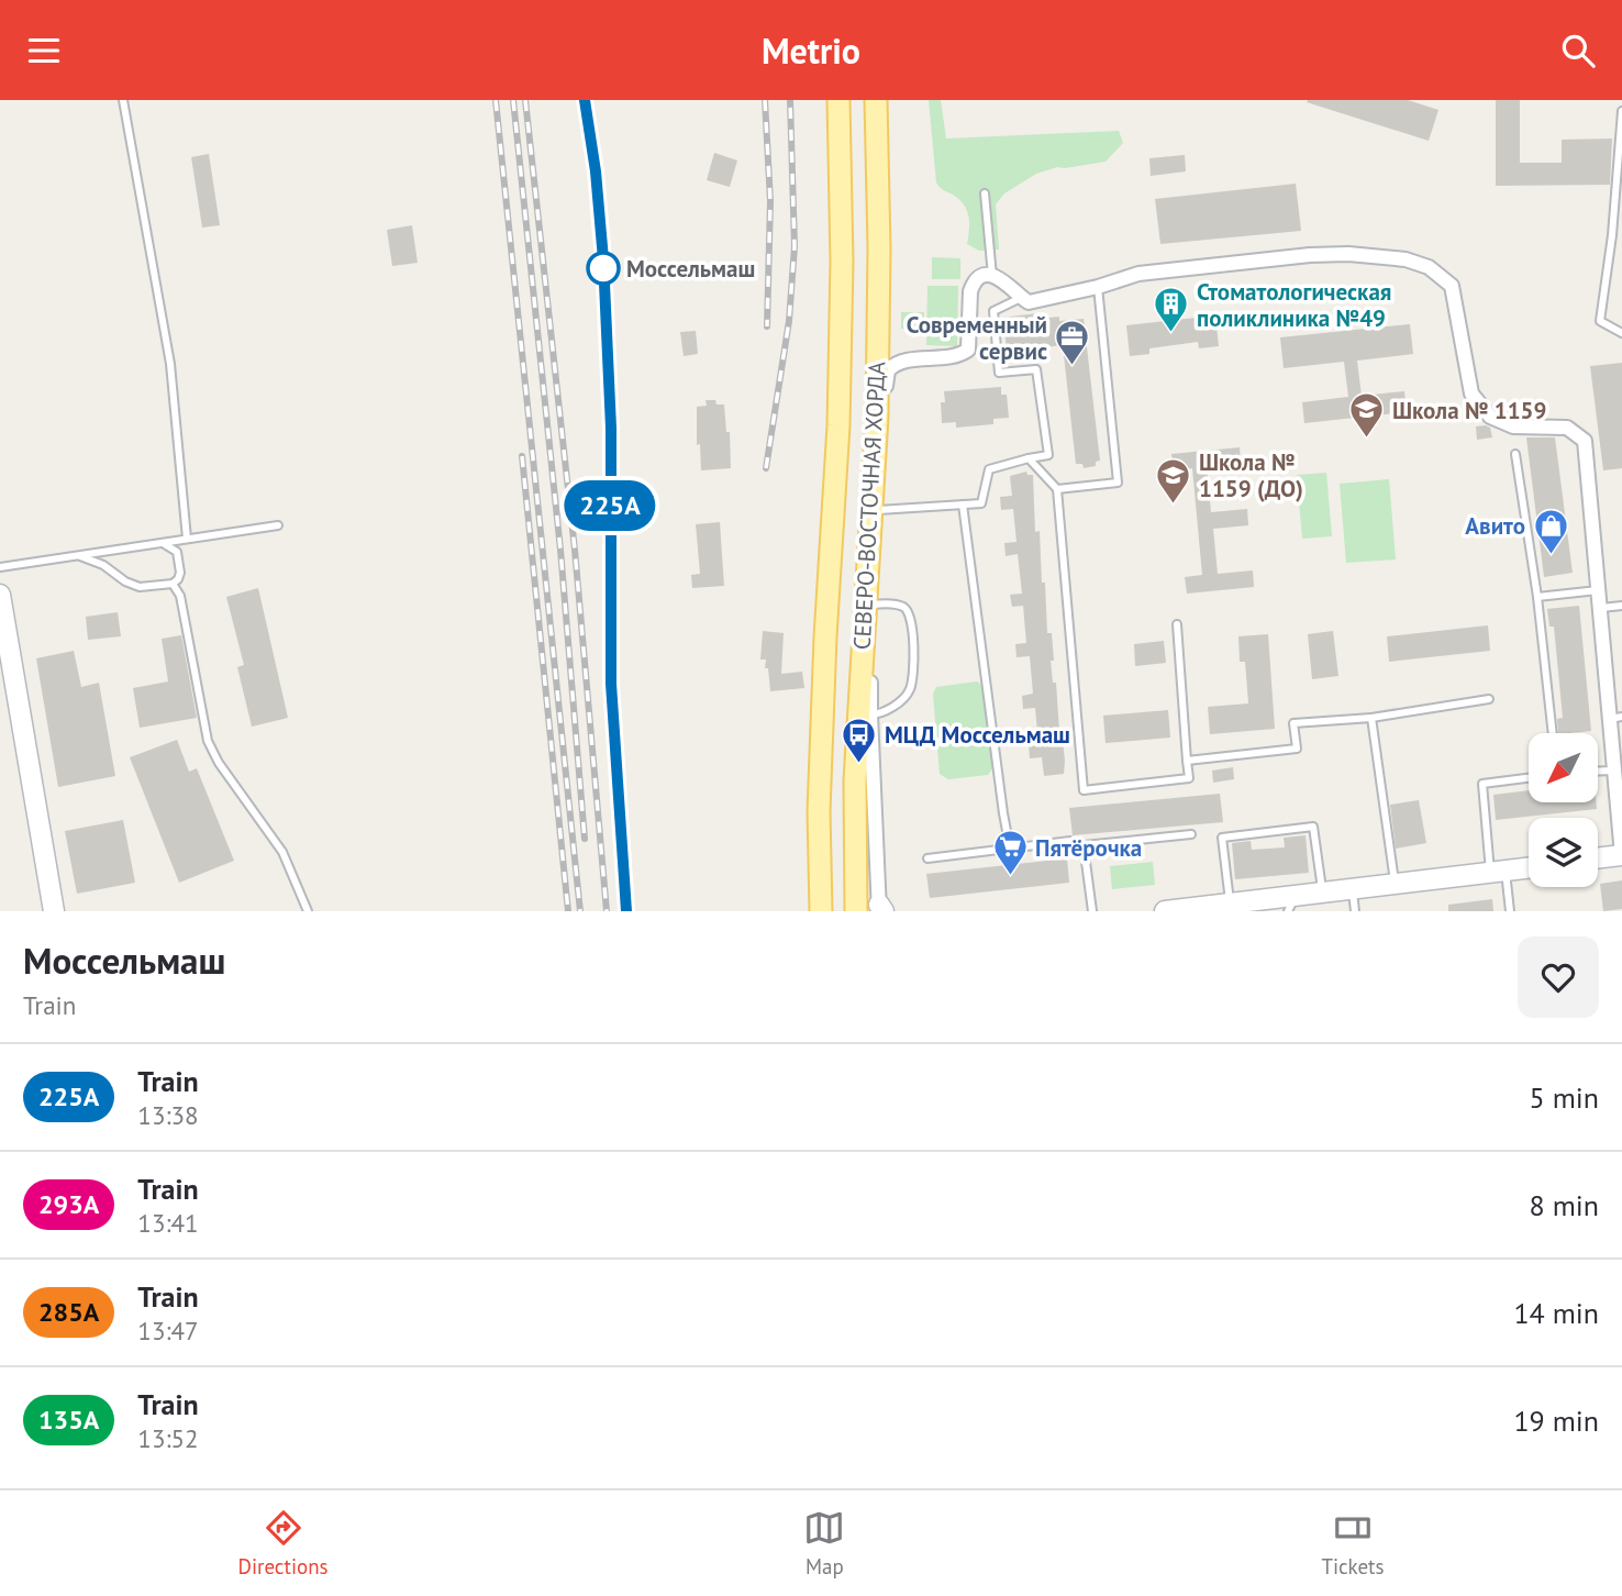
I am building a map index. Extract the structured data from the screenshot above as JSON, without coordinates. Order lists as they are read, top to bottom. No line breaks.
{"streets":{"main road":["СЕВЕРО-ВОСТОЧНАЯ ХОРДА"]},"places":{"other":["Моссельмаш"],"building":["Стоматологическая поликлиника №49"],"office":["Современный сервис"],"school or university":["Школа № 1159","Школа № 1159 (ДО)"],"shop":["Авито"],"bus stop":["МЦД Моссельмаш"],"supermarket":["Пятёрочка"]},"north":"bottom left","page":{"header":"Metrio","on_map":"225А","heading":["Моссельмаш","Train"],"list":[{"mark":"225А","name":"Train","note":"13:38","value":"5 min"},{"mark":"293А","name":"Train","note":"13:41","value":"8 min"},{"mark":"285А","name":"Train","note":"13:47","value":"14 min"},{"mark":"135А","name":"Train","note":"13:52","value":"19 min"}],"tabs":["Directions","Map","Tickets"]}}
